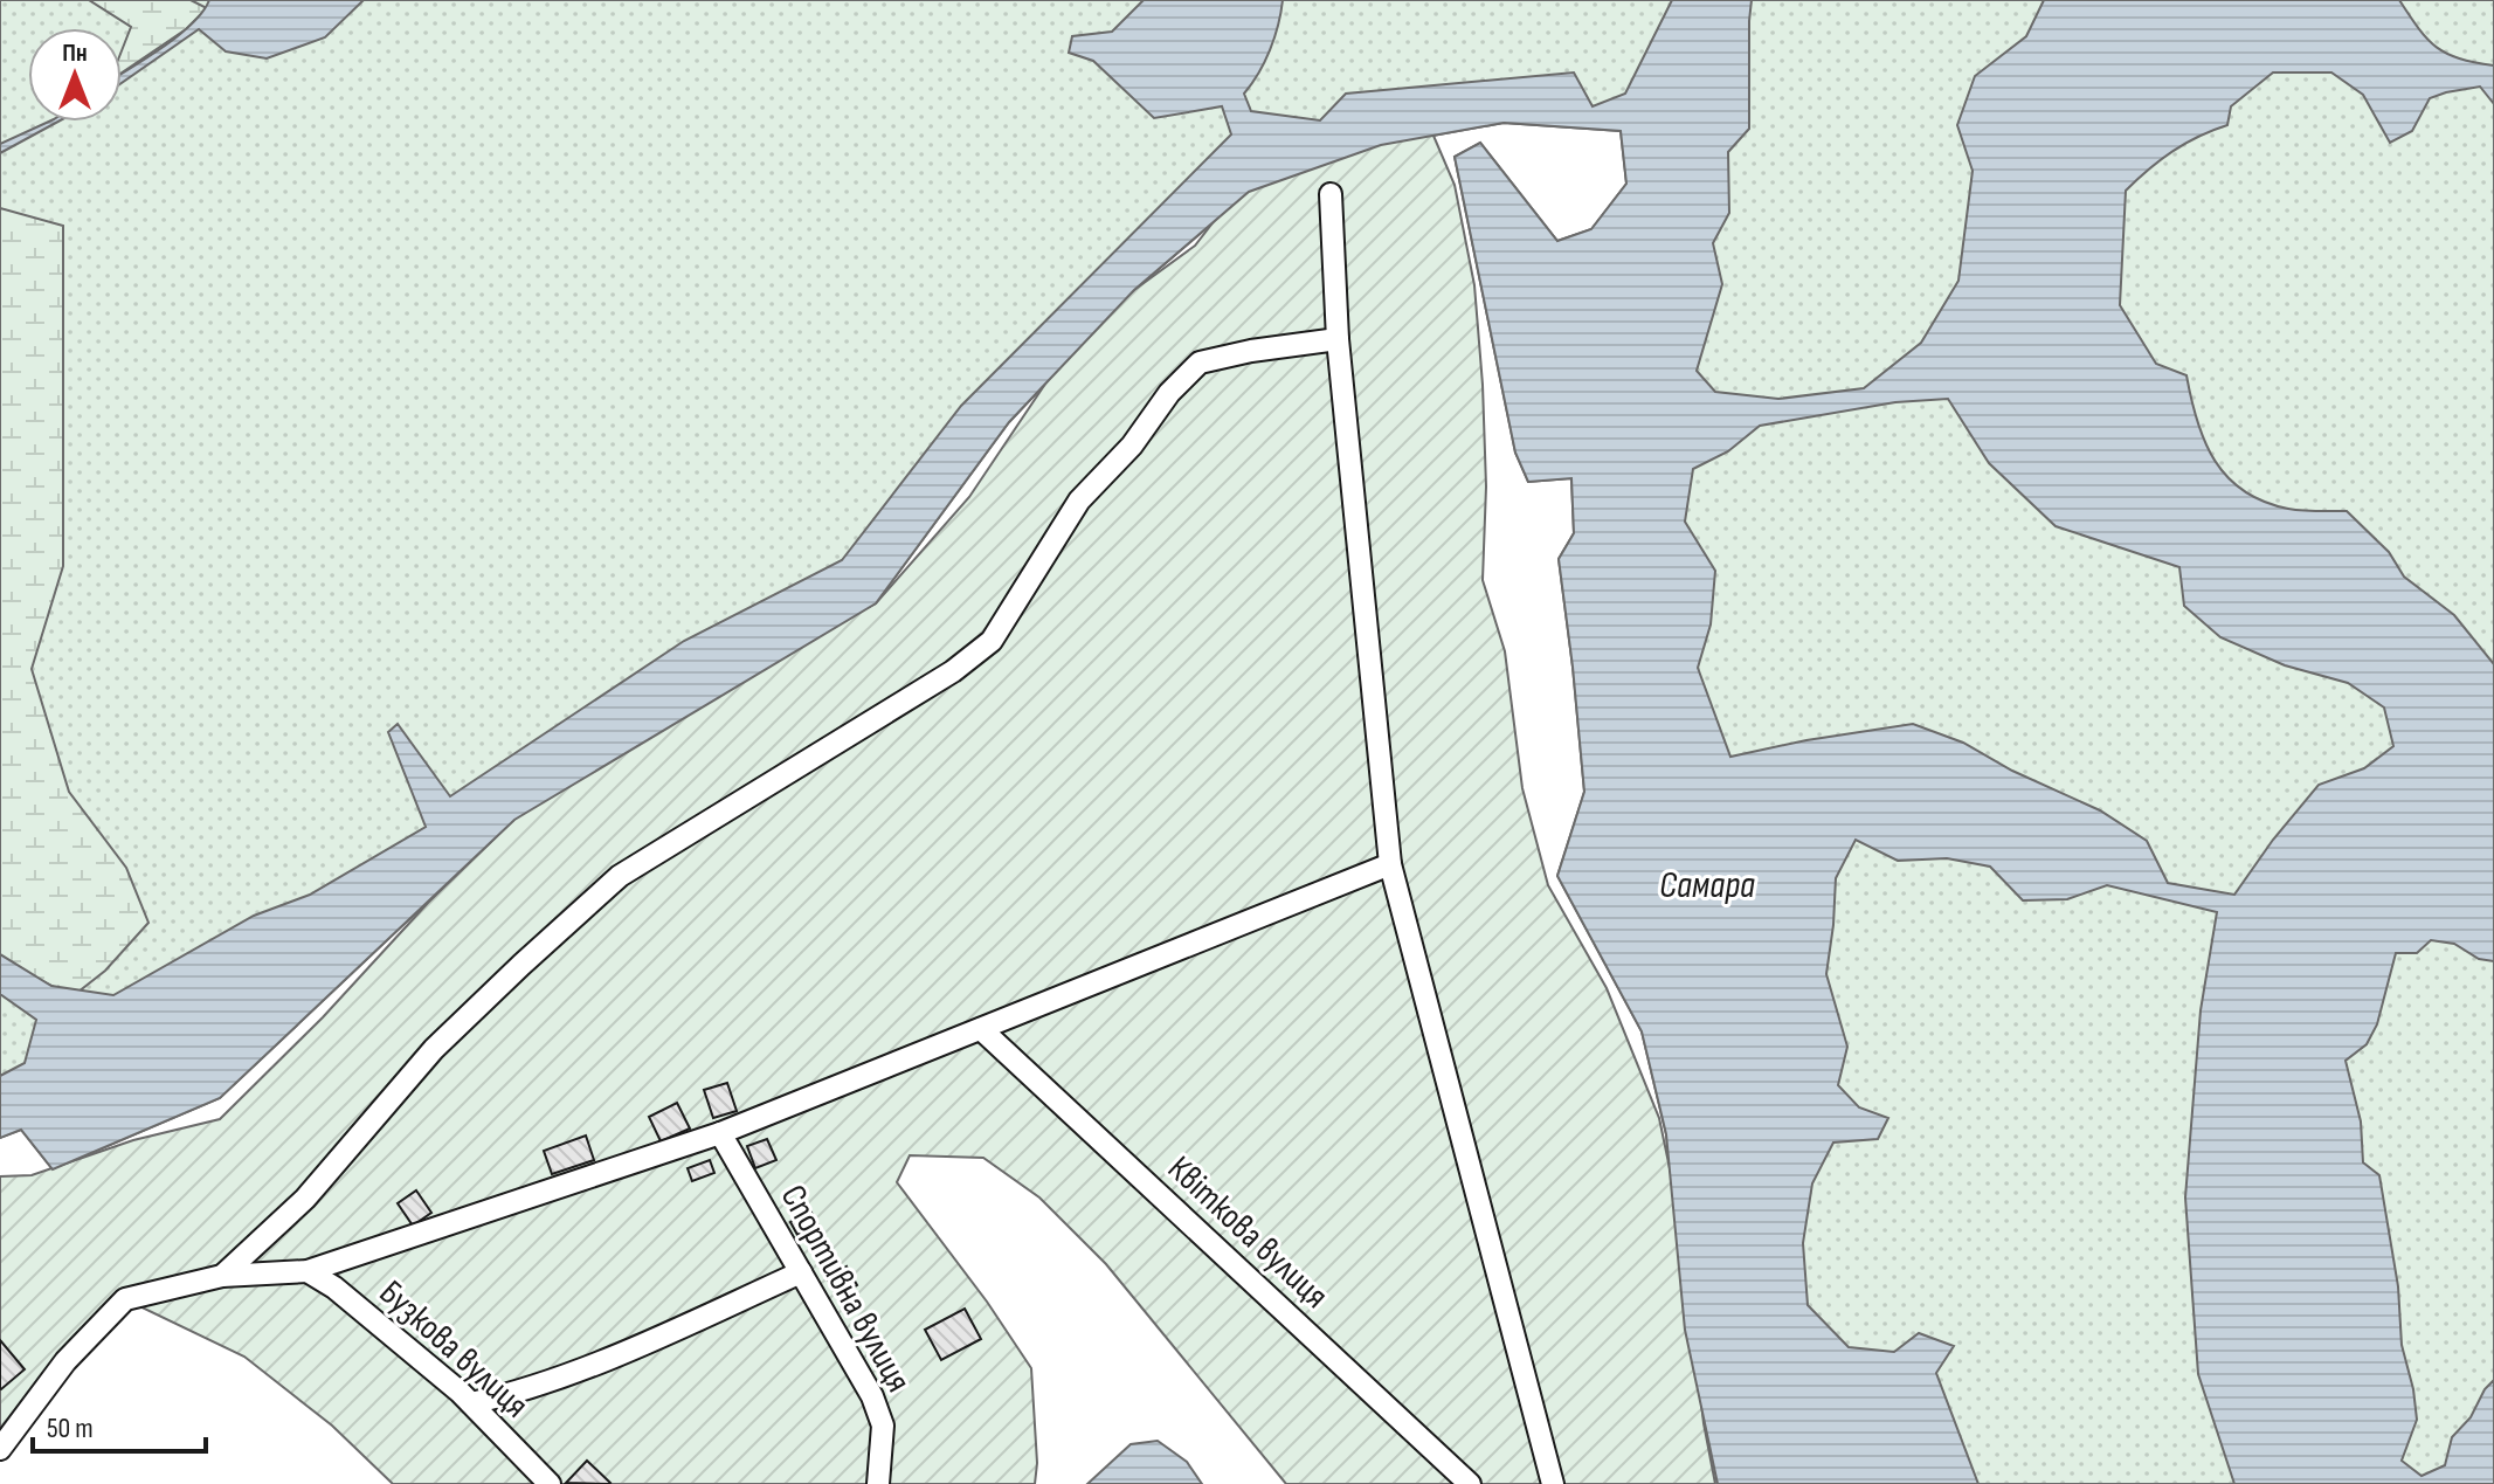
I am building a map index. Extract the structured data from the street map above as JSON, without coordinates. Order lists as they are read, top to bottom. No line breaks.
{"streets":{"street":["Квіткова вулиця","Спортивна вулиця","Бузкова вулиця"]},"water":["Самара"],"scale_bar":"50 m","north":"top"}
